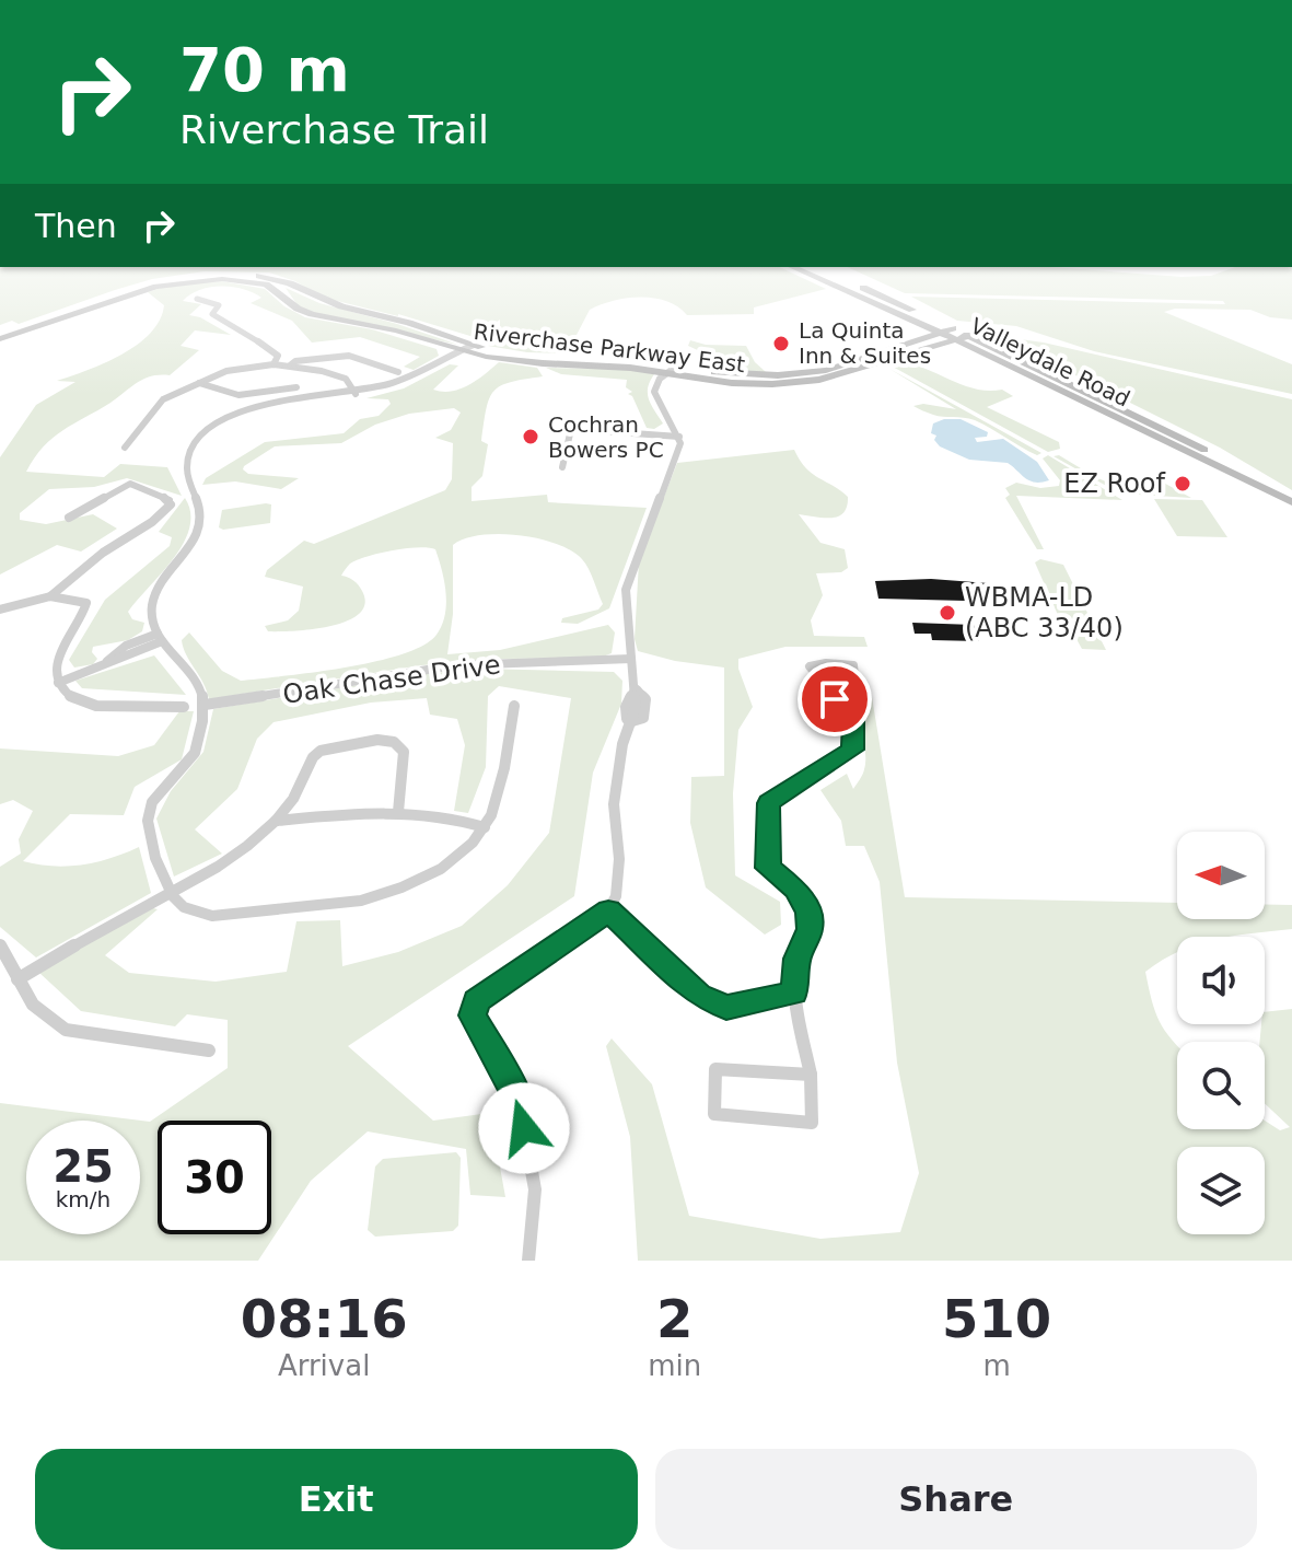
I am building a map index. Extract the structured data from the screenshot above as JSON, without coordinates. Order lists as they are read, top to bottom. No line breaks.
{"streets":{"street":["Riverchase Parkway East","Valleydale Road","Oak Chase Drive"]},"crossings":[["Riverchase Parkway East","Valleydale Road"]],"places":["La Quinta Inn & Suites","Cochran Bowers PC","EZ Roof","WBMA-LD (ABC 33/40)"],"north":"left","page":{"turn":["70 m","Riverchase Trail"],"then":"Then","speed":"25 km/h","limit":"30","eta":["08:16","Arrival","2","min","510","m"],"buttons":["Exit","Share"]}}
